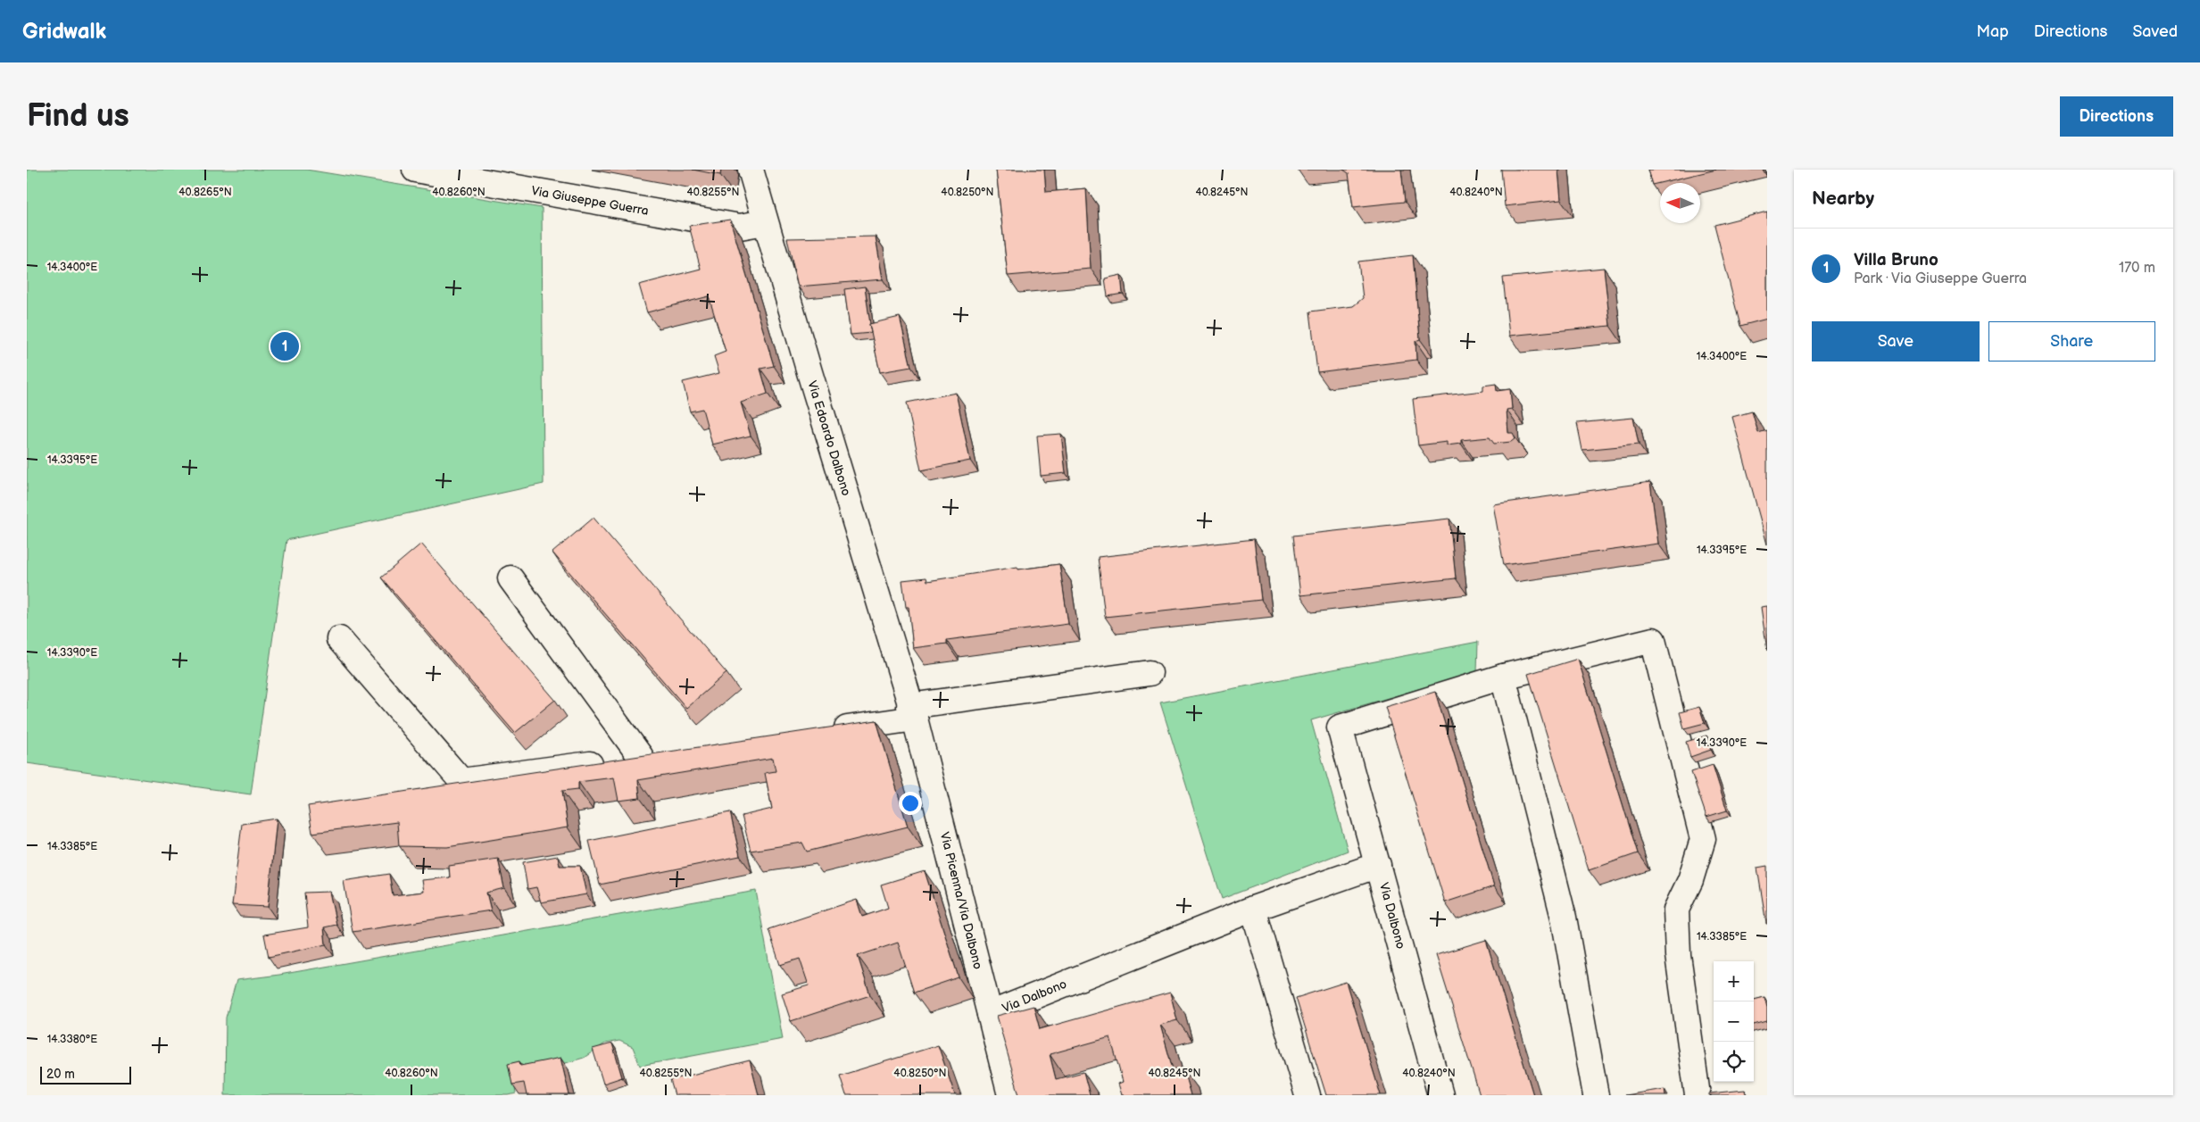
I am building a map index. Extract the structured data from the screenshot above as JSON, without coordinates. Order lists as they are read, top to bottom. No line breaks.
{"streets":{"street":["Via Giuseppe Guerra","Via Edoardo Dalbono","Via Picenna/Via Dalbono","Via Dalbono"]},"crossings":[["Via Giuseppe Guerra","Via Edoardo Dalbono"],["Via Edoardo Dalbono","Via Picenna/Via Dalbono"],["Via Picenna/Via Dalbono","Via Dalbono"]],"scale_bar":"20 m","north":"left","page":{"header":"Gridwalk","nav":["Map","Directions","Saved"],"buttons":["Directions",["Save","Share"]],"title":"Find us","heading":"Nearby","list":[{"mark":"1","name":"Villa Bruno","note":"Park · Via Giuseppe Guerra","value":"170 m"}],"pins":"1","map_buttons":["+","−"],"scale":"20 m"},"coordinates":["40.8265°N","40.8260°N","40.8255°N","40.8250°N","40.8245°N","40.8240°N","14.3400°E","14.3395°E","14.3390°E","14.3385°E","14.3380°E"]}
